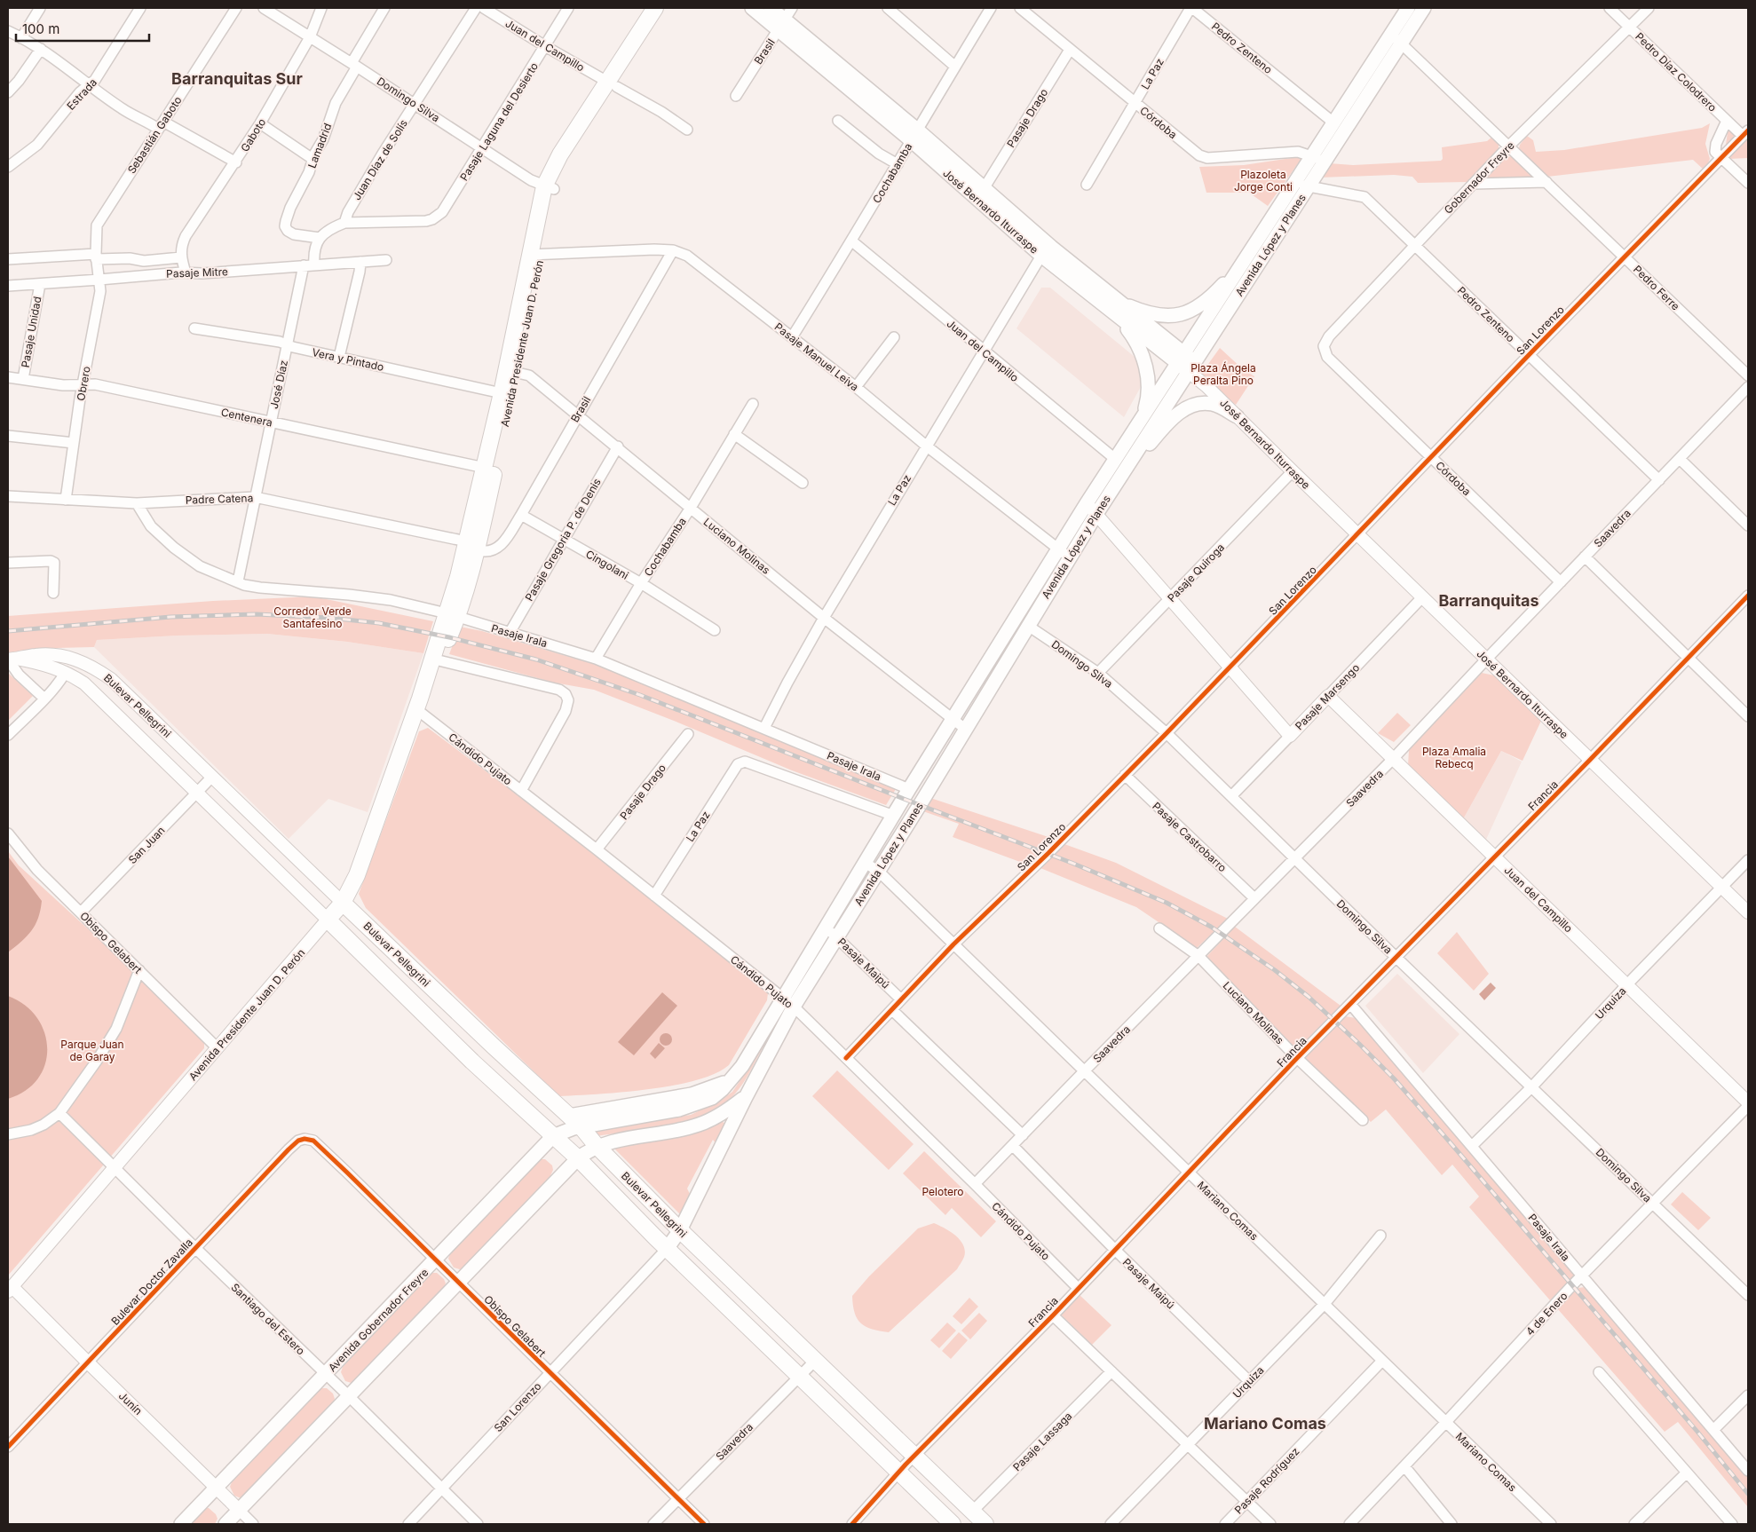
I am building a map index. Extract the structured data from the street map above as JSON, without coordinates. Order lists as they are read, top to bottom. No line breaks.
{"streets":{"main road":["José Bernardo Iturraspe","Avenida López y Planes","San Lorenzo","Avenida Presidente Juan D. Perón","Bulevar Pellegrini","Avenida Gobernador Freyre"],"street":["Juan del Campillo","Pedro Zenteno","Brasil","Pedro Díaz Colodrero","La Paz","Estrada","Domingo Silva","Pasaje Drago","Pasaje Laguna del Desierto","Córdoba","Sebastián Gaboto","Gaboto","Lamadrid","Juan Díaz de Solís","Cochabamba","Gobernador Freyre","Pasaje Mitre","Pedro Ferre","Pasaje Unidad","Pasaje Manuel Leiva","Vera y Pintado","Obrero","José Díaz","Centenera","Padre Catena","Saavedra","Pasaje Gregoria P. de Denis","Luciano Molinas","Cingolani","Pasaje Quiroga","Pasaje Irala","Pasaje Marsengo","Cándido Pujato","Francia","Pasaje Castrobarro","San Juan","Obispo Gelabert","Pasaje Maipú","Urquiza","Mariano Comas","Bulevar Doctor Zavalla","4 de Enero","Santiago del Estero","Junín","Pasaje Lassaga","Pasaje Rodríguez"]},"crossings":[["Juan del Campillo","La Paz"],["Juan del Campillo","Pasaje Laguna del Desierto"],["Juan del Campillo","Cochabamba"],["Juan del Campillo","Avenida López y Planes"],["Juan del Campillo","Avenida Presidente Juan D. Perón"],["Juan del Campillo","Saavedra"],["Juan del Campillo","Pasaje Marsengo"],["Juan del Campillo","Francia"],["Juan del Campillo","Urquiza"],["Juan del Campillo","4 de Enero"],["Pedro Zenteno","La Paz"],["Pedro Zenteno","Gobernador Freyre"],["Pedro Zenteno","Avenida López y Planes"],["Pedro Zenteno","San Lorenzo"],["Pedro Zenteno","Saavedra"],["Brasil","José Bernardo Iturraspe"],["Brasil","Avenida Presidente Juan D. Perón"],["Brasil","Pasaje Manuel Leiva"],["Brasil","Padre Catena"],["Brasil","Luciano Molinas"],["Brasil","Cingolani"],["Pedro Díaz Colodrero","Gobernador Freyre"],["Pedro Díaz Colodrero","San Lorenzo"],["La Paz","Córdoba"],["La Paz","José Bernardo Iturraspe"],["La Paz","Avenida López y Planes"],["La Paz","Pasaje Manuel Leiva"],["La Paz","Luciano Molinas"],["La Paz","Pasaje Irala"],["La Paz","Cándido Pujato"],["Domingo Silva","Pasaje Laguna del Desierto"],["Domingo Silva","Gaboto"],["Domingo Silva","Lamadrid"],["Domingo Silva","Juan Díaz de Solís"],["Domingo Silva","Avenida López y Planes"],["Domingo Silva","San Lorenzo"],["Domingo Silva","Avenida Presidente Juan D. Perón"],["Domingo Silva","Saavedra"],["Domingo Silva","Pasaje Quiroga"],["Domingo Silva","Pasaje Marsengo"],["Domingo Silva","Francia"],["Domingo Silva","Urquiza"],["Domingo Silva","4 de Enero"],["Pasaje Drago","Córdoba"],["Pasaje Drago","José Bernardo Iturraspe"],["Pasaje Drago","Cándido Pujato"],["Pasaje Laguna del Desierto","Juan Díaz de Solís"],["Córdoba","Gobernador Freyre"],["Córdoba","Avenida López y Planes"],["Córdoba","San Lorenzo"],["Córdoba","Saavedra"],["Sebastián Gaboto","Obrero"],["Cochabamba","José Bernardo Iturraspe"],["Cochabamba","Pasaje Manuel Leiva"],["Cochabamba","Luciano Molinas"],["Cochabamba","Cingolani"],["Cochabamba","Pasaje Irala"],["Gobernador Freyre","Pedro Ferre"],["José Bernardo Iturraspe","Avenida López y Planes"],["José Bernardo Iturraspe","San Lorenzo"],["José Bernardo Iturraspe","Saavedra"],["José Bernardo Iturraspe","Pasaje Quiroga"],["José Bernardo Iturraspe","Pasaje Marsengo"],["José Bernardo Iturraspe","Francia"],["José Bernardo Iturraspe","Urquiza"],["Avenida López y Planes","Pedro Ferre"],["Avenida López y Planes","San Lorenzo"],["Avenida López y Planes","Pasaje Manuel Leiva"],["Avenida López y Planes","Luciano Molinas"],["Avenida López y Planes","Pasaje Irala"],["Avenida López y Planes","Bulevar Pellegrini"],["Avenida López y Planes","Cándido Pujato"],["Avenida López y Planes","Pasaje Maipú"],["Avenida López y Planes","Mariano Comas"],["Avenida López y Planes","Avenida Gobernador Freyre"],["Pasaje Mitre","Pasaje Unidad"],["Pasaje Mitre","Obrero"],["Pasaje Mitre","José Díaz"],["Pedro Ferre","San Lorenzo"],["San Lorenzo","Bulevar Pellegrini"],["San Lorenzo","Cándido Pujato"],["San Lorenzo","Pasaje Castrobarro"],["San Lorenzo","Obispo Gelabert"],["San Lorenzo","Pasaje Maipú"],["San Lorenzo","Mariano Comas"],["San Lorenzo","Santiago del Estero"],["Pasaje Unidad","Centenera"],["Avenida Presidente Juan D. Perón","Pasaje Manuel Leiva"],["Avenida Presidente Juan D. Perón","Vera y Pintado"],["Avenida Presidente Juan D. Perón","Centenera"],["Avenida Presidente Juan D. Perón","Padre Catena"],["Avenida Presidente Juan D. Perón","Luciano Molinas"],["Avenida Presidente Juan D. Perón","Pasaje Irala"],["Avenida Presidente Juan D. Perón","Bulevar Pellegrini"],["Avenida Presidente Juan D. Perón","Cándido Pujato"],["Avenida Presidente Juan D. Perón","Obispo Gelabert"],["Avenida Presidente Juan D. Perón","Santiago del Estero"],["Avenida Presidente Juan D. Perón","Junín"],["Vera y Pintado","José Díaz"],["Obrero","Centenera"],["Obrero","Padre Catena"],["José Díaz","Centenera"],["José Díaz","Padre Catena"],["José Díaz","Pasaje Irala"],["Padre Catena","Pasaje Irala"],["Saavedra","Luciano Molinas"],["Saavedra","Bulevar Pellegrini"],["Saavedra","Cándido Pujato"],["Saavedra","Pasaje Castrobarro"],["Saavedra","Obispo Gelabert"],["Saavedra","Pasaje Maipú"],["Saavedra","Mariano Comas"],["Pasaje Gregoria P. de Denis","Luciano Molinas"],["Pasaje Gregoria P. de Denis","Cingolani"],["Pasaje Gregoria P. de Denis","Pasaje Irala"],["Luciano Molinas","Francia"],["Pasaje Irala","Francia"],["Pasaje Irala","Urquiza"],["Pasaje Irala","4 de Enero"],["Bulevar Pellegrini","Francia"],["Bulevar Pellegrini","San Juan"],["Bulevar Pellegrini","Avenida Gobernador Freyre"],["Bulevar Pellegrini","Pasaje Lassaga"],["Cándido Pujato","Francia"],["Francia","Pasaje Maipú"],["Francia","Mariano Comas"],["San Juan","Obispo Gelabert"],["Obispo Gelabert","Bulevar Doctor Zavalla"],["Obispo Gelabert","Avenida Gobernador Freyre"],["Pasaje Maipú","Urquiza"],["Urquiza","Mariano Comas"],["Mariano Comas","4 de Enero"],["Mariano Comas","Pasaje Rodríguez"],["Bulevar Doctor Zavalla","Santiago del Estero"],["Bulevar Doctor Zavalla","Junín"],["Santiago del Estero","Avenida Gobernador Freyre"],["Avenida Gobernador Freyre","Junín"]],"districts":["Barranquitas Sur","Barranquitas","Mariano Comas"],"parks":["Plazoleta Jorge Conti","Plaza Ángela Peralta Pino","Corredor Verde Santafesino","Plaza Amalia Rebecq","Parque Juan de Garay","Pelotero"],"scale_bar":"100 m"}
